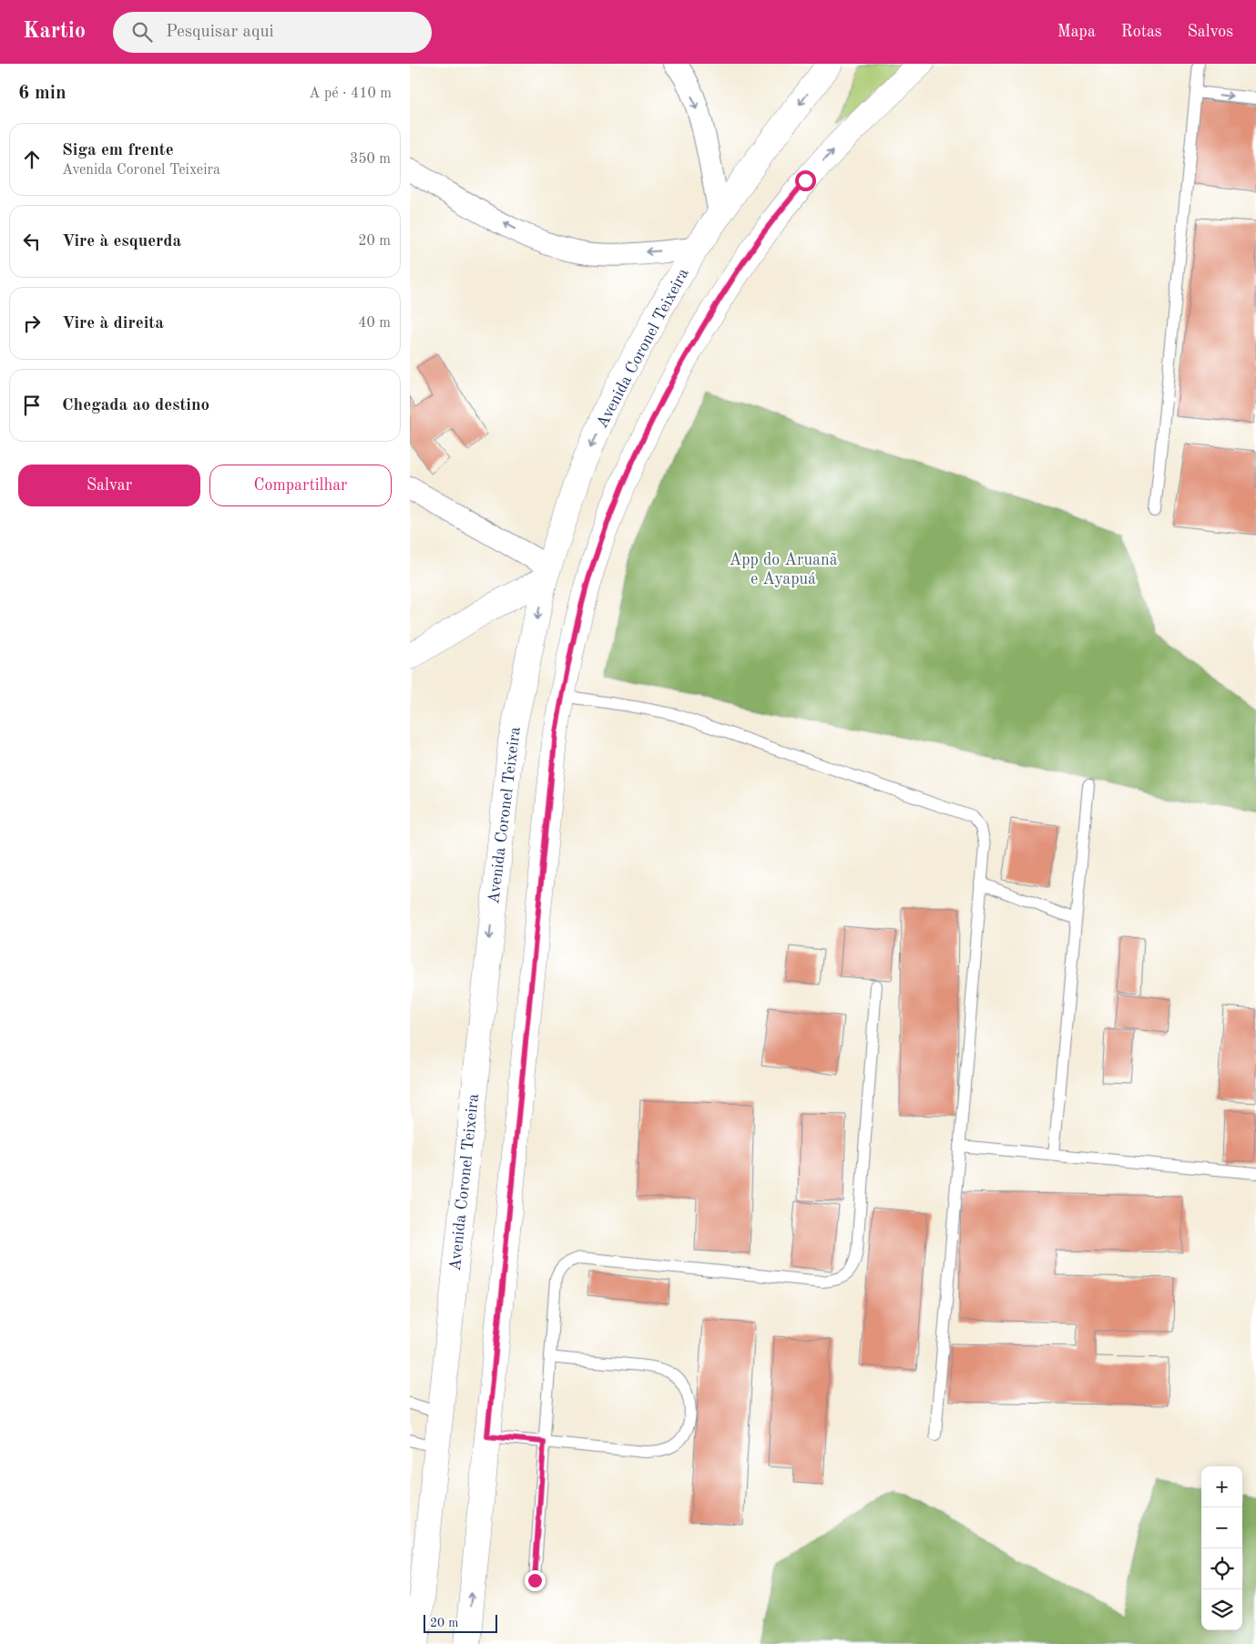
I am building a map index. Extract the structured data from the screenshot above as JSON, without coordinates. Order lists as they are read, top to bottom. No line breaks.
{"streets":{"main road":["Avenida Coronel Teixeira"]},"parks":["App do Aruanã e Ayapuá"],"scale_bar":"20 m","page":{"header":"Kartio","search":"Pesquisar aqui","nav":["Mapa","Rotas","Salvos"],"heading":["6 min","A pé · 410 m"],"list":[["Siga em frente","Avenida Coronel Teixeira","350 m"],["Vire à esquerda","20 m"],["Vire à direita","40 m"],"Chegada ao destino"],"buttons":["Salvar","Compartilhar"],"map_buttons":["+","−"],"scale":"20 m"}}
